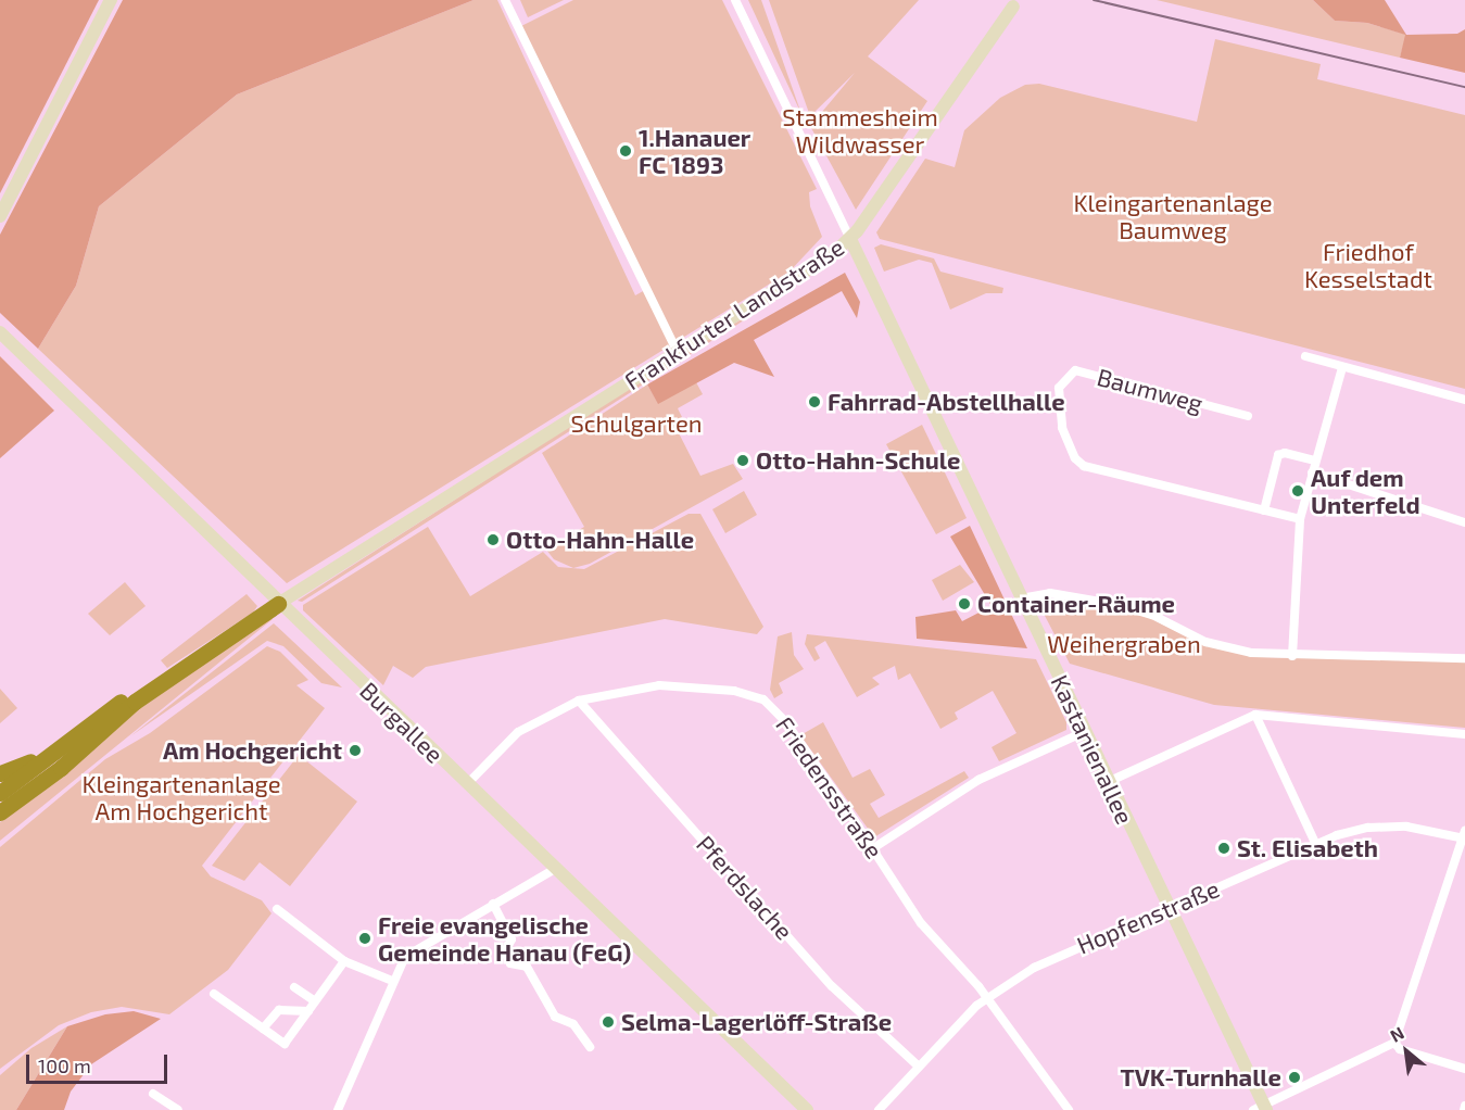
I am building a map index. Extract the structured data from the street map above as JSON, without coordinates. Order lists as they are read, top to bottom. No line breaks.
{"streets":{"street":["Frankfurter Landstraße","Baumweg","Burgallee","Kastanienallee","Friedensstraße","Pferdslache","Hopfenstraße"]},"crossings":[["Frankfurter Landstraße","Burgallee"],["Frankfurter Landstraße","Kastanienallee"],["Burgallee","Friedensstraße"],["Kastanienallee","Hopfenstraße"],["Friedensstraße","Pferdslache"],["Friedensstraße","Hopfenstraße"],["Pferdslache","Hopfenstraße"]],"parks":["Stammesheim Wildwasser","Kleingartenanlage Baumweg","Friedhof Kesselstadt","Schulgarten","Weihergraben","Kleingartenanlage Am Hochgericht"],"places":["1.Hanauer FC 1893","Fahrrad-Abstellhalle","Otto-Hahn-Schule","Auf dem Unterfeld","Otto-Hahn-Halle","Container-Räume","Am Hochgericht","St. Elisabeth","Freie evangelische Gemeinde Hanau (FeG)","Selma-Lagerlöff-Straße","TVK-Turnhalle"],"scale_bar":"100 m","north":"top left"}
